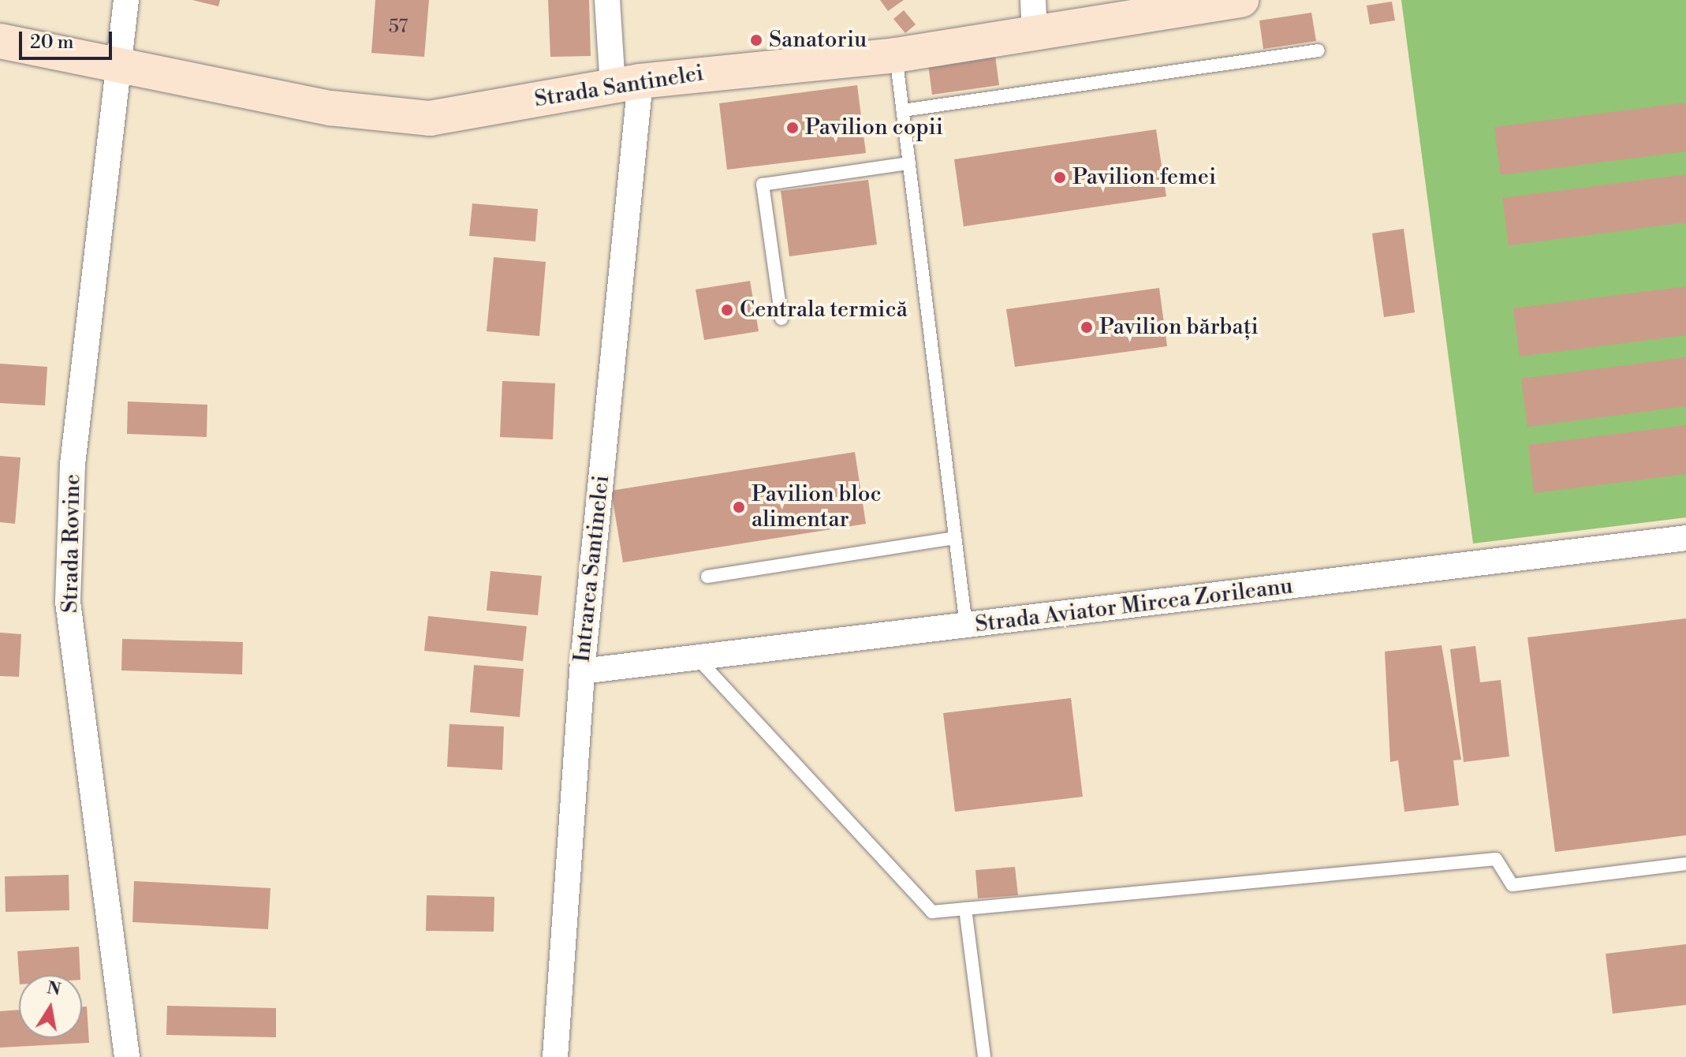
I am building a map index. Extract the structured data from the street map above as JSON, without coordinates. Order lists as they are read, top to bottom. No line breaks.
{"streets":{"street":["Strada Santinelei","Strada Rovine","Intrarea Santinelei","Strada Aviator Mircea Zorileanu"]},"crossings":[["Strada Santinelei","Strada Rovine"],["Strada Santinelei","Intrarea Santinelei"],["Intrarea Santinelei","Strada Aviator Mircea Zorileanu"]],"places":["Sanatoriu","Pavilion copii","Pavilion femei","Centrala termică","Pavilion bărbați","Pavilion bloc alimentar"],"house_numbers":["57"],"scale_bar":"20 m","north":"top"}
